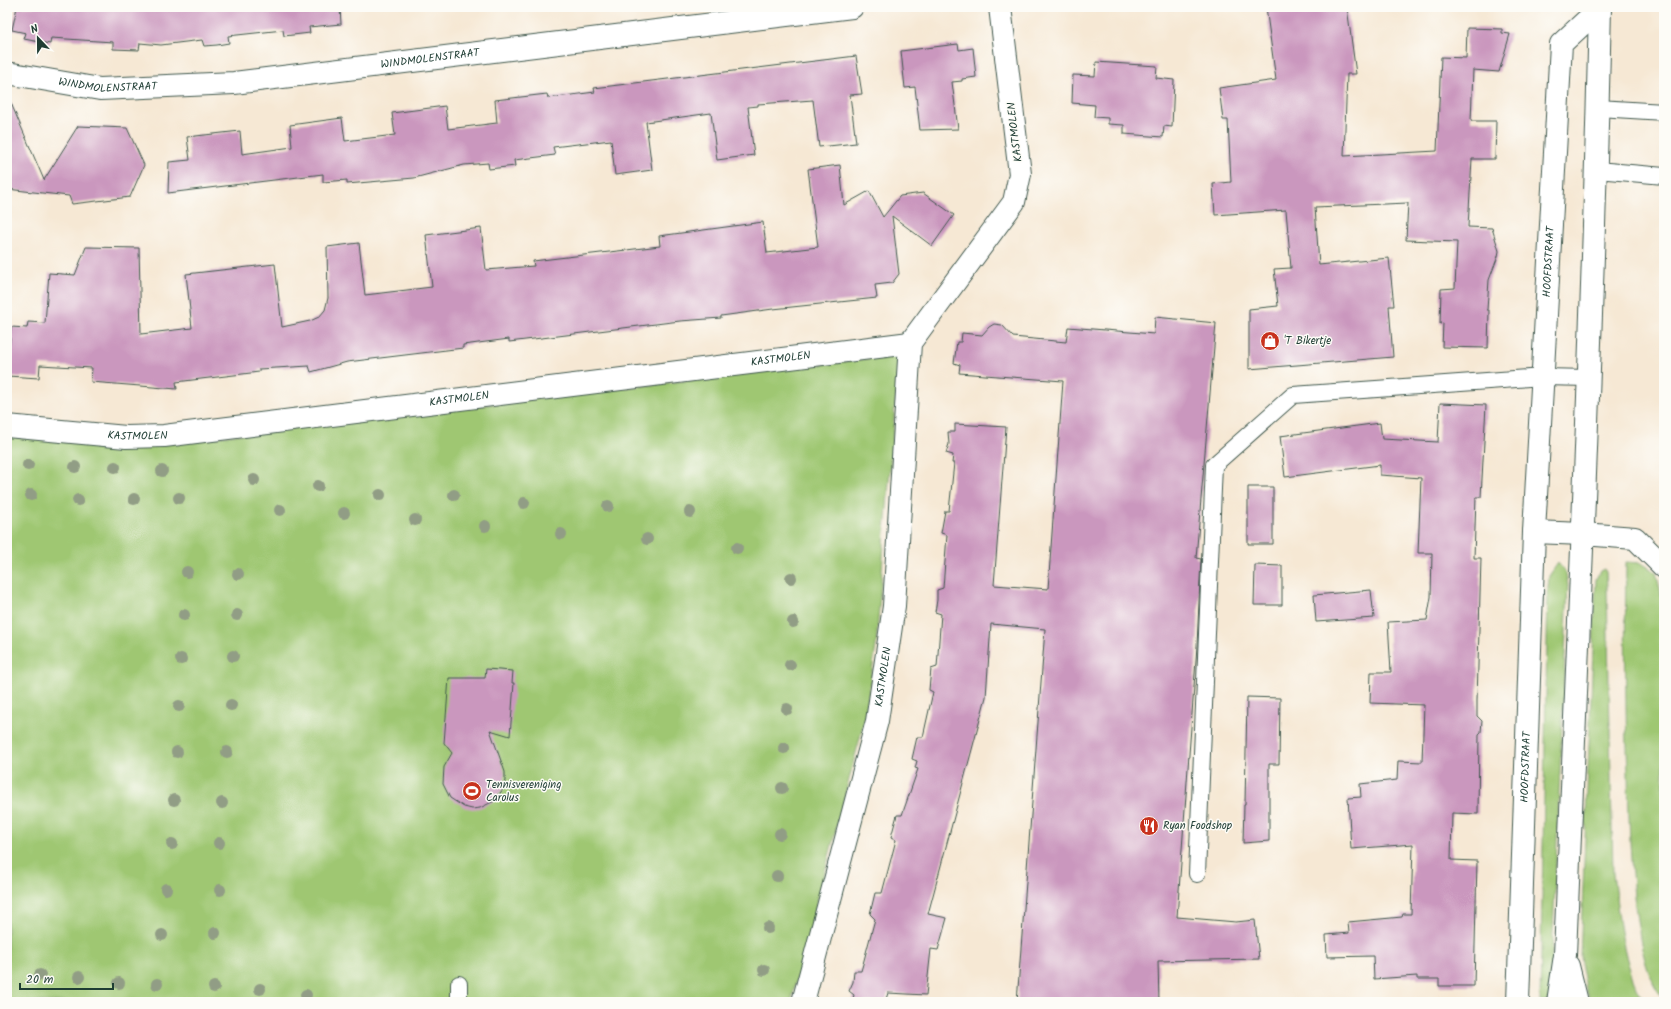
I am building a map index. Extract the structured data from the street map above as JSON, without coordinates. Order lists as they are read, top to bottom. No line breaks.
{"streets":{"street":["WINDMOLENSTRAAT","KASTMOLEN","HOOFDSTRAAT"]},"places":{"shop":["'T Bikertje"],"sports":["Tennisvereniging Carolus"],"restaurant":["Ryan Foodshop"]},"scale_bar":"20 m","north":"top"}
